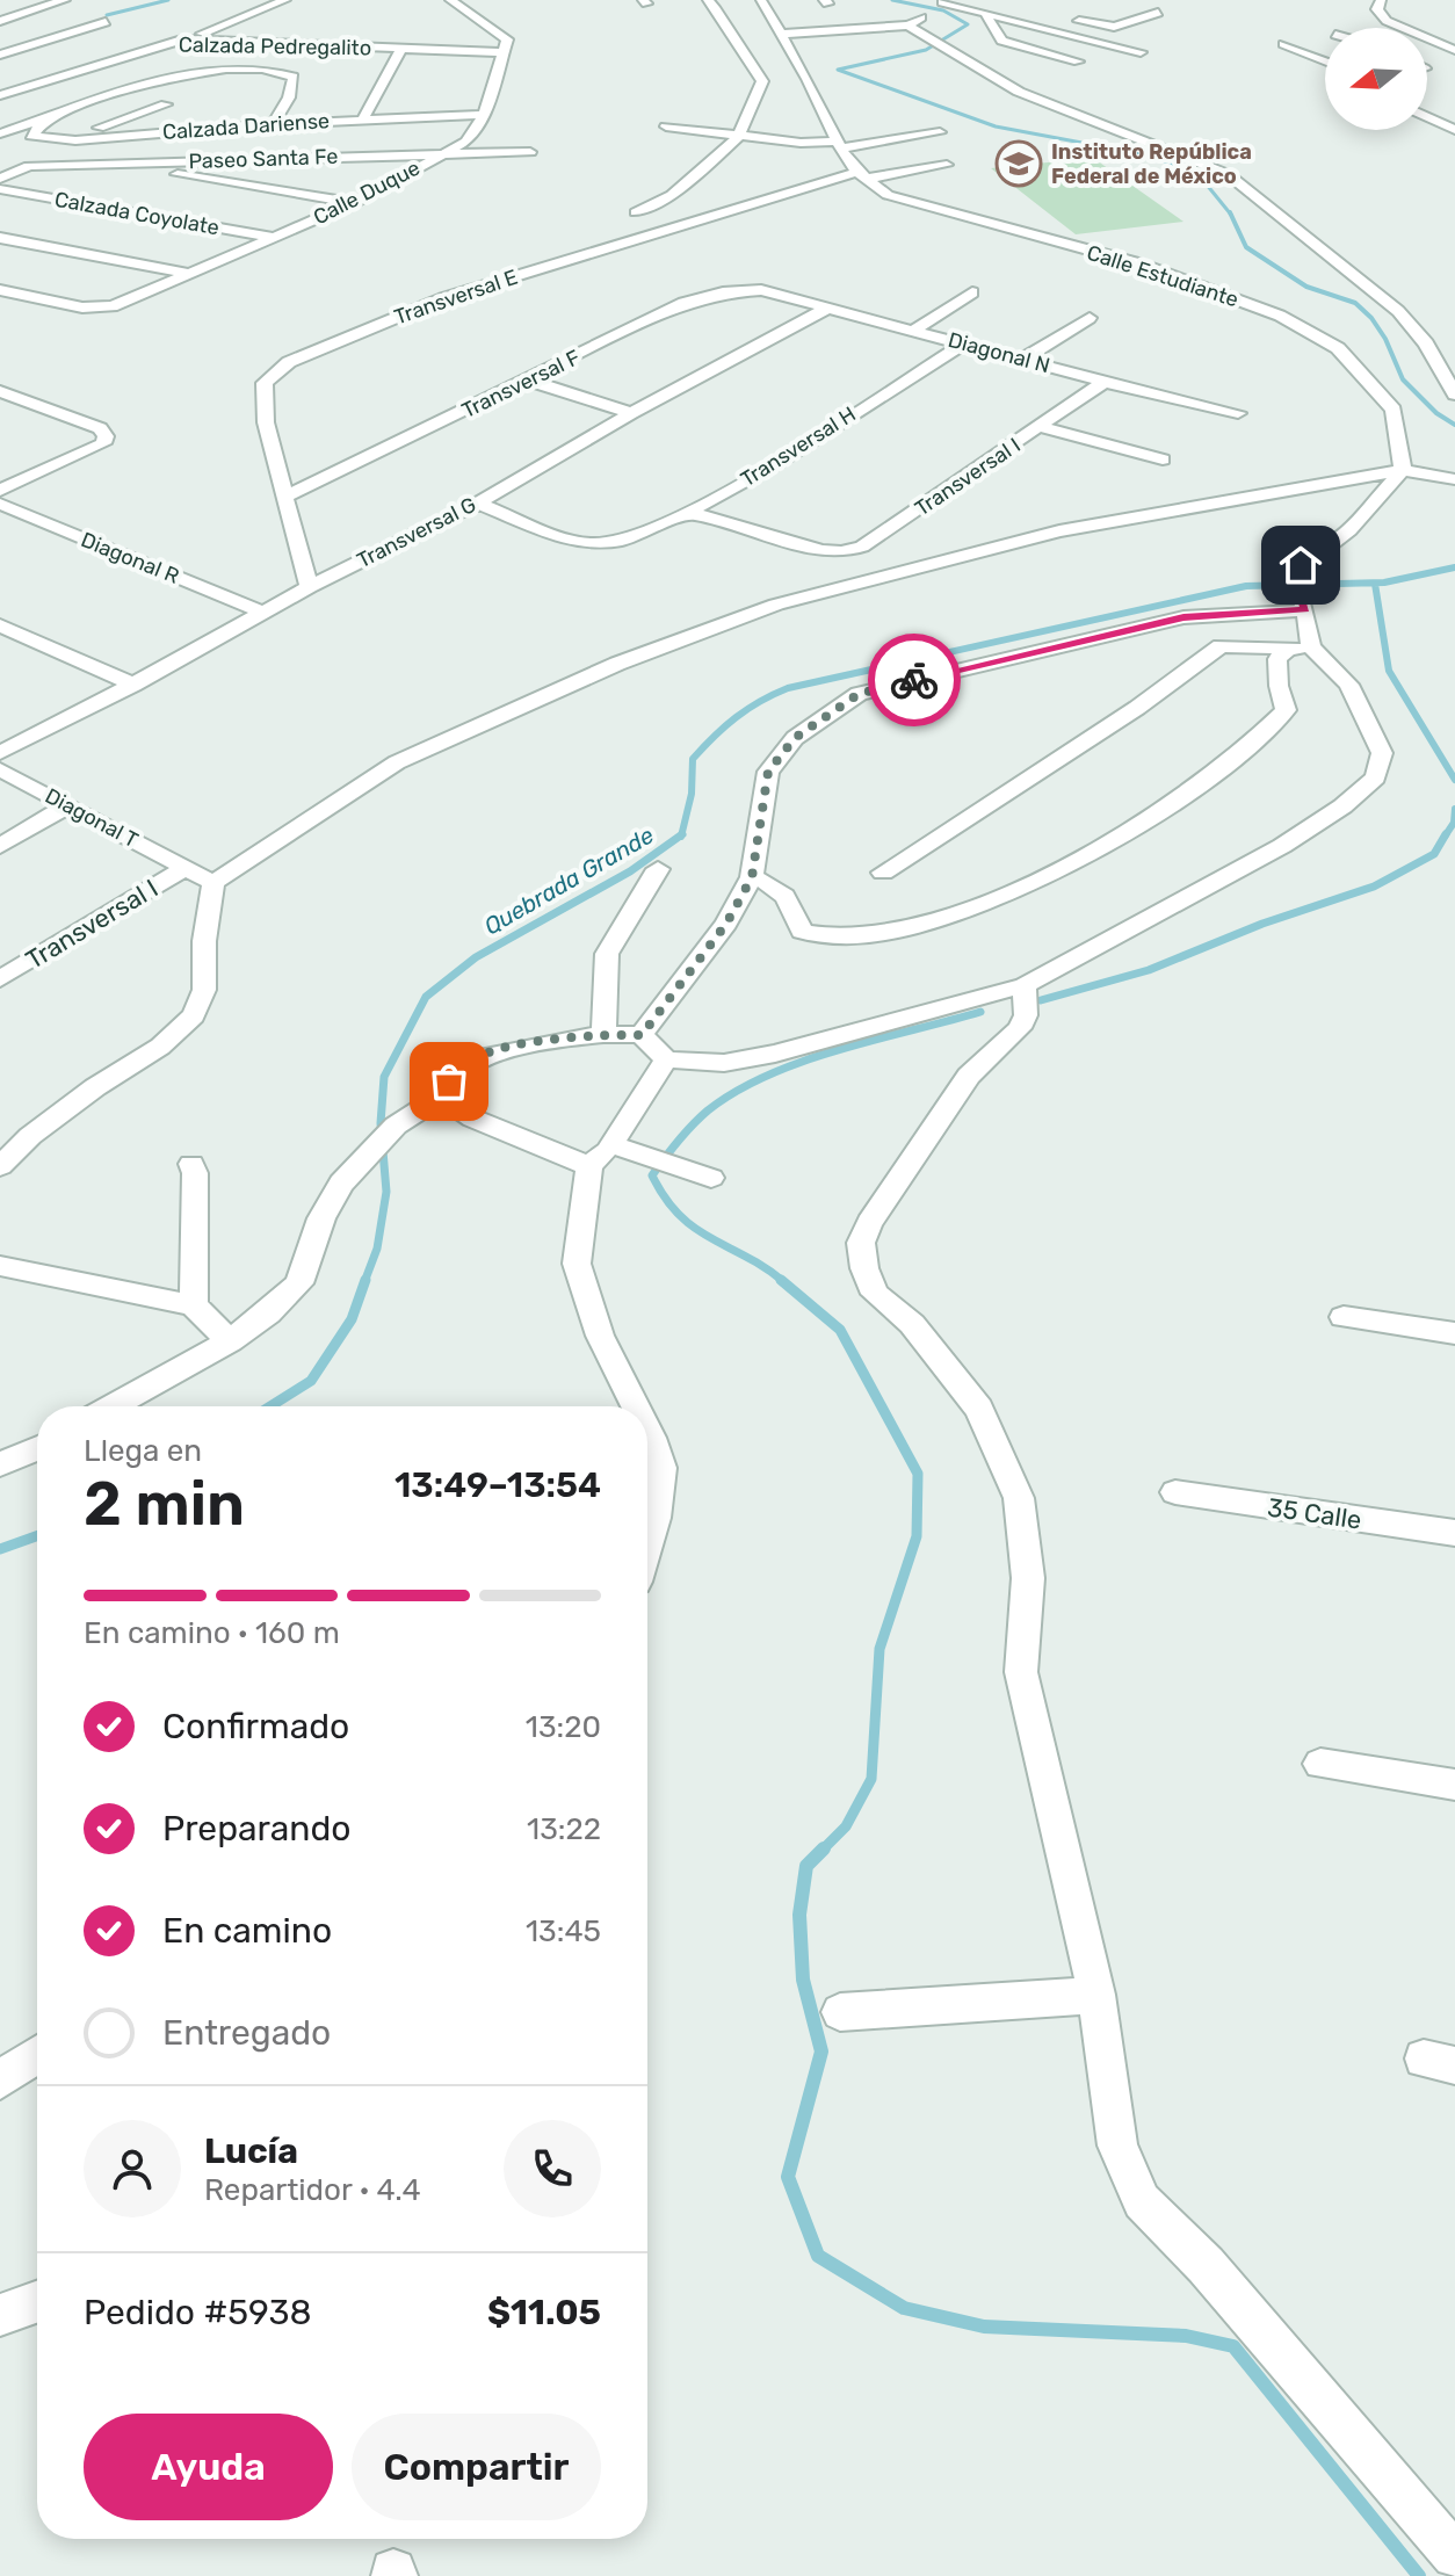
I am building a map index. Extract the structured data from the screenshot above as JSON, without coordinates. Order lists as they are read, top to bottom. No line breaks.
{"streets":{"street":["Calzada Pedregalito","Calzada Dariense","Paseo Santa Fe","Calle Duque","Calzada Coyolate","Calle Estudiante","Transversal E","Diagonal N","Transversal F","Transversal H","Transversal I","Transversal G","Diagonal R","Diagonal T","35 Calle"]},"crossings":[["Calzada Pedregalito","Calle Duque"],["Calzada Dariense","Calle Duque"],["Paseo Santa Fe","Calle Duque"],["Calle Duque","Calzada Coyolate"],["Calle Estudiante","Transversal E"],["Transversal E","Transversal F"],["Transversal E","Transversal G"],["Diagonal N","Transversal F"],["Diagonal N","Transversal H"],["Diagonal N","Transversal I"],["Diagonal N","Transversal G"],["Transversal H","Transversal I"],["Transversal H","Transversal G"],["Transversal I","Diagonal T"],["Transversal G","Diagonal R"]],"water":["Quebrada Grande"],"places":{"school or university":["Instituto República Federal de México"]},"north":"left","page":{"heading":["2 min","Llega en","13:49–13:54"],"panel":["Lucía","Repartidor · 4.4","Pedido #5938","$11.05"],"bar":"En camino · 160 m","list":[["Confirmado","13:20"],["Preparando","13:22"],["En camino","13:45"],"Entregado"],"buttons":["Ayuda","Compartir"]}}
